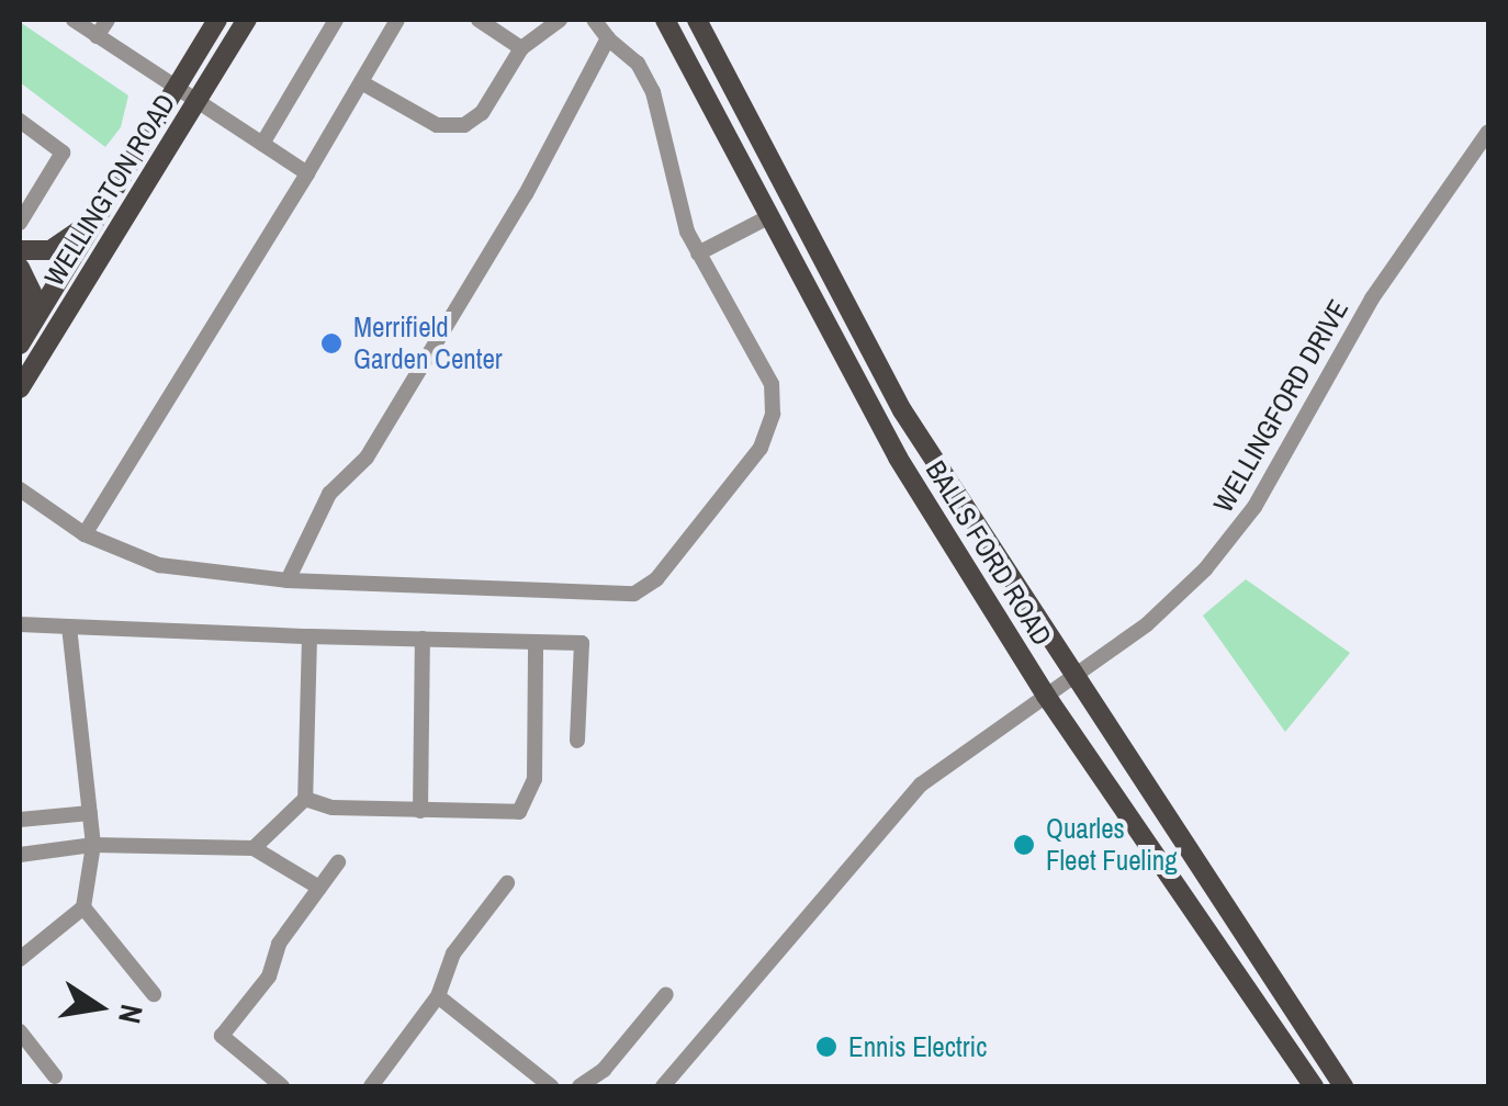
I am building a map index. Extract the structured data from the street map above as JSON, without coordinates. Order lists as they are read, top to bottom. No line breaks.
{"streets":{"main road":["WELLINGTON ROAD","BALLS FORD ROAD"],"street":["WELLINGFORD DRIVE"]},"crossings":[["WELLINGFORD DRIVE","BALLS FORD ROAD"]],"places":["Merrifield Garden Center","Quarles Fleet Fueling","Ennis Electric"],"north":"right"}
